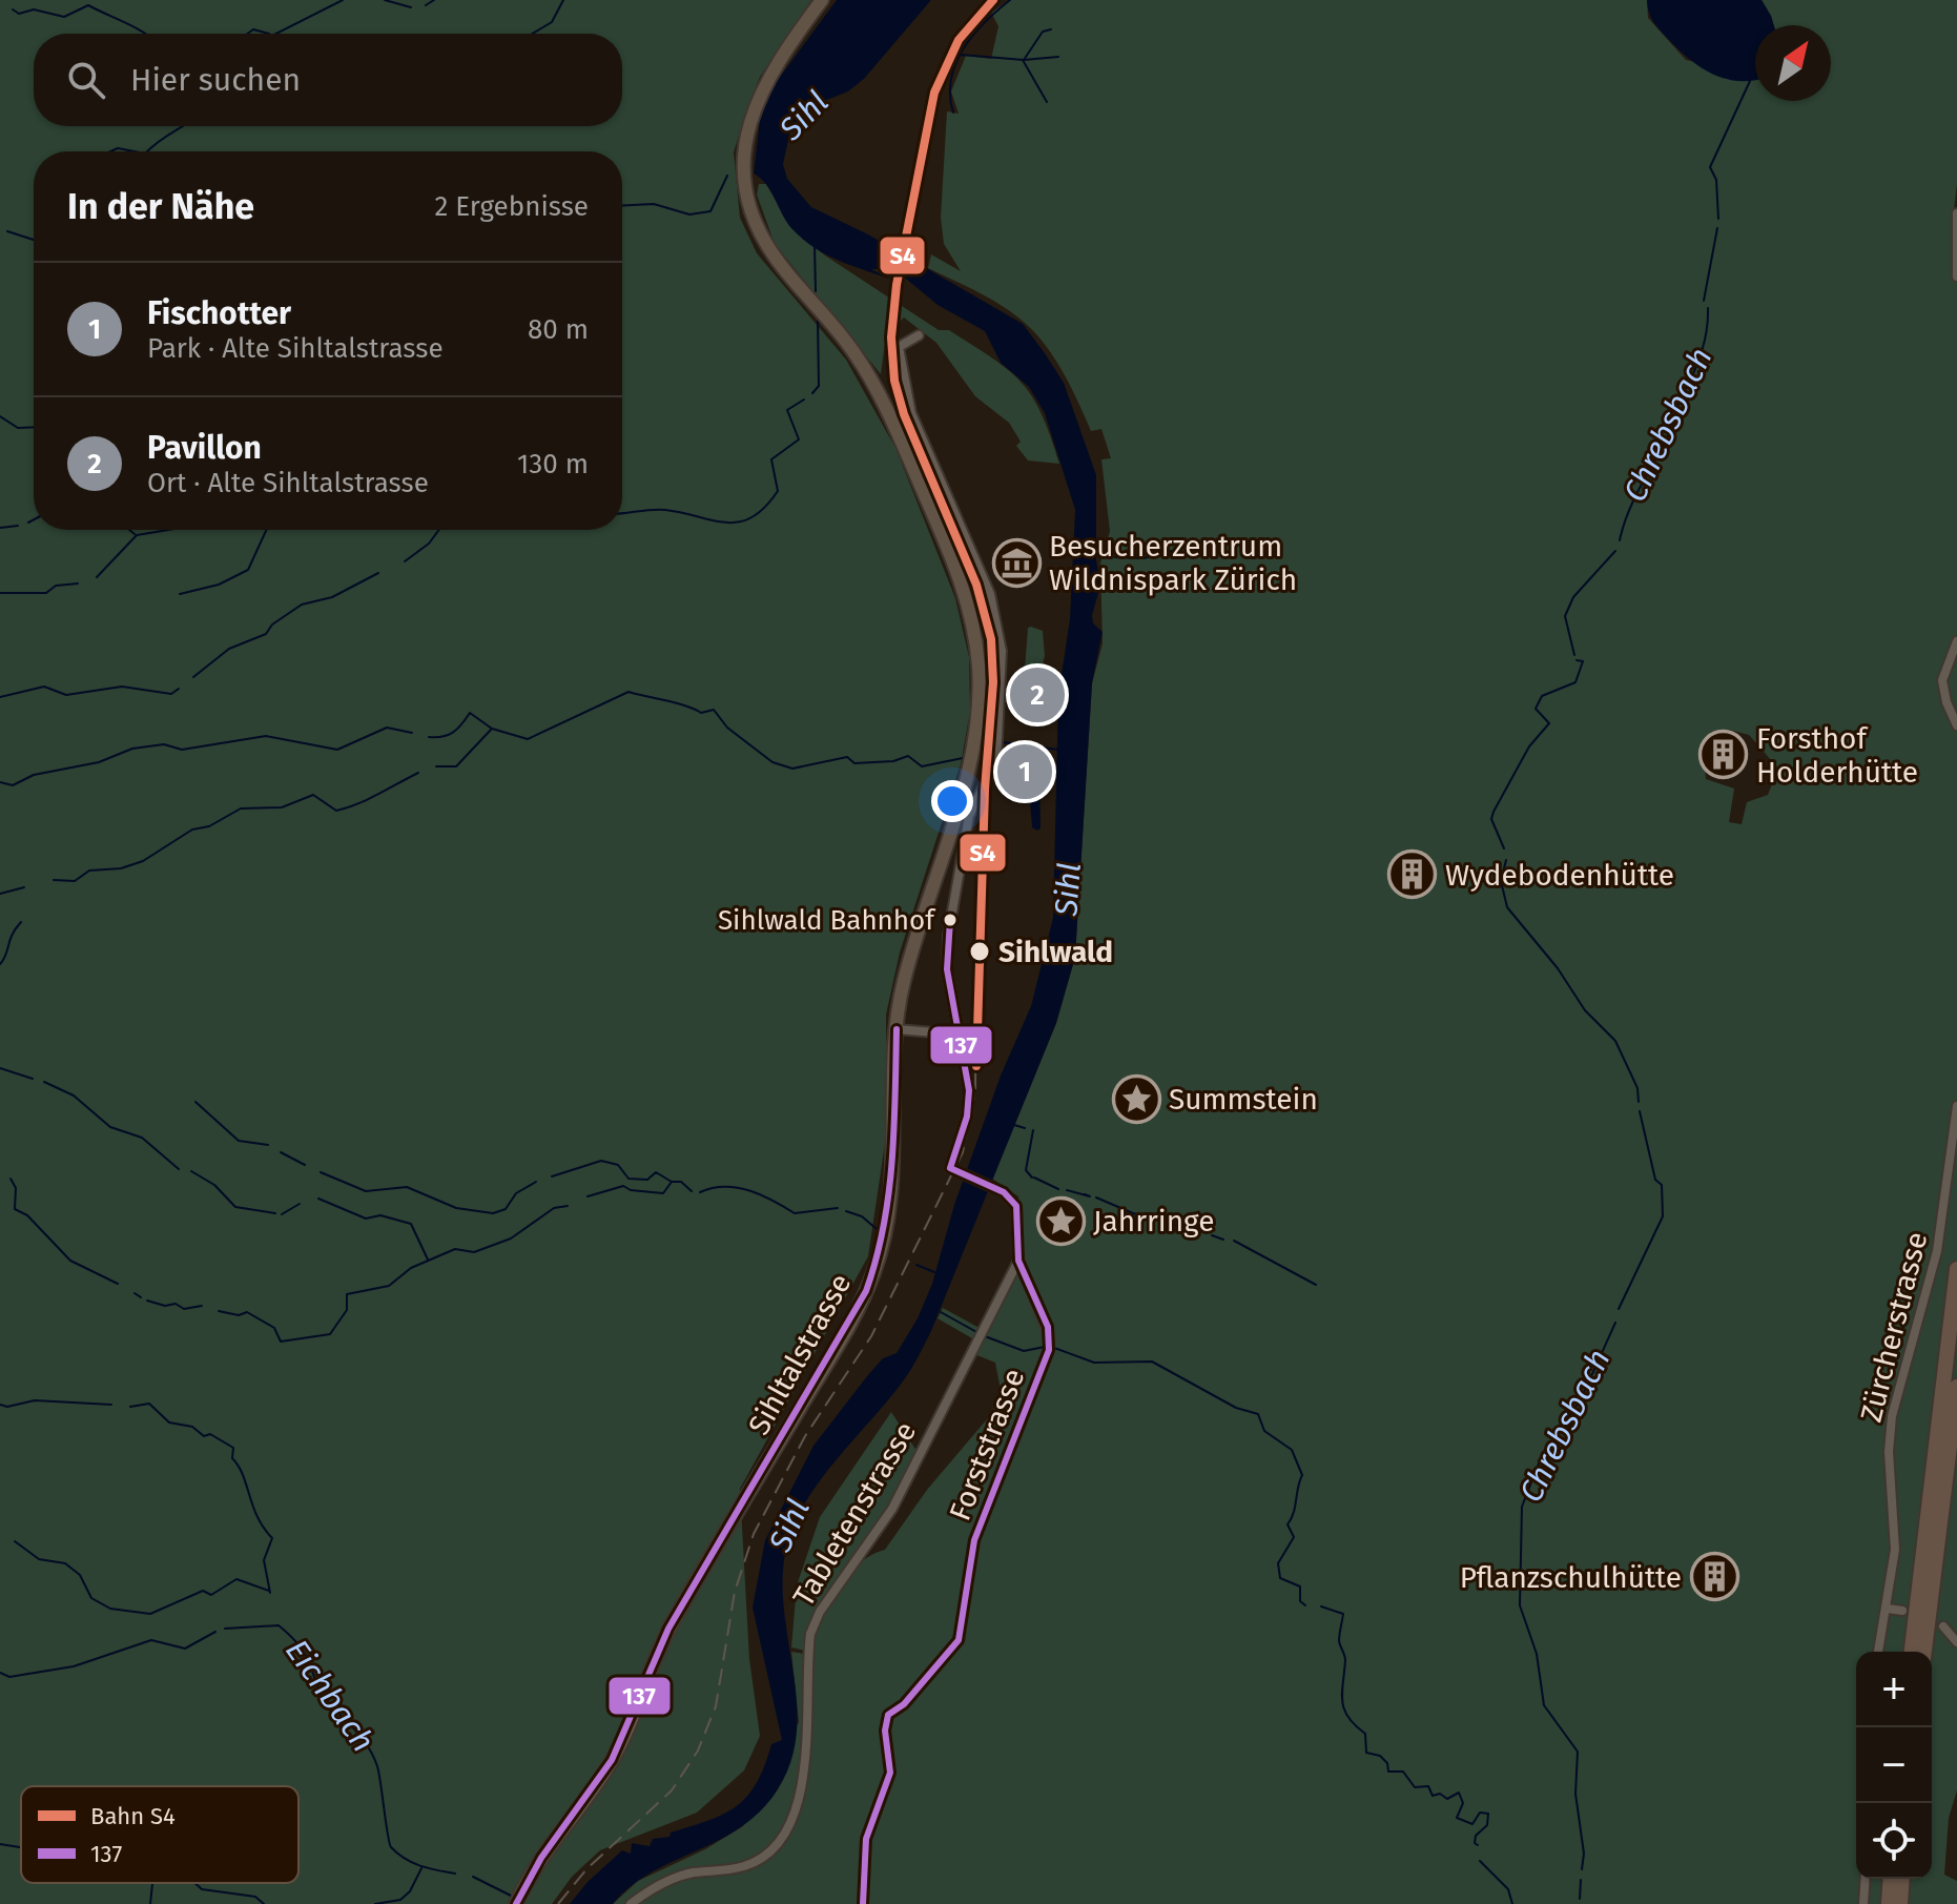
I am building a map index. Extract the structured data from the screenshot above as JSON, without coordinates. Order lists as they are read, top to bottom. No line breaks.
{"streets":{"main road":["Sihltalstrasse"],"street":["Zürcherstrasse","Forststrasse","Tabletenstrasse"]},"crossings":[["Forststrasse","Tabletenstrasse"]],"water":["Sihl","Chrebsbach","Eichbach"],"places":{"museum":["Besucherzentrum Wildnispark Zürich"],"building":["Forsthof Holderhütte","Wydebodenhütte","Pflanzschulhütte"],"other":["Sihlwald Bahnhof","Sihlwald"],"place":["Summstein","Jahrringe"]},"lines":["rail line S4","transit line 137"],"legend":["Bahn S4","137"],"north":"top right","page":{"search":"Hier suchen","heading":["In der Nähe","2 Ergebnisse"],"list":[{"mark":"1","name":"Fischotter","note":"Park · Alte Sihltalstrasse","value":"80 m"},{"mark":"2","name":"Pavillon","note":"Ort · Alte Sihltalstrasse","value":"130 m"}],"pins":["2","1"],"map_buttons":["+","−"]}}
